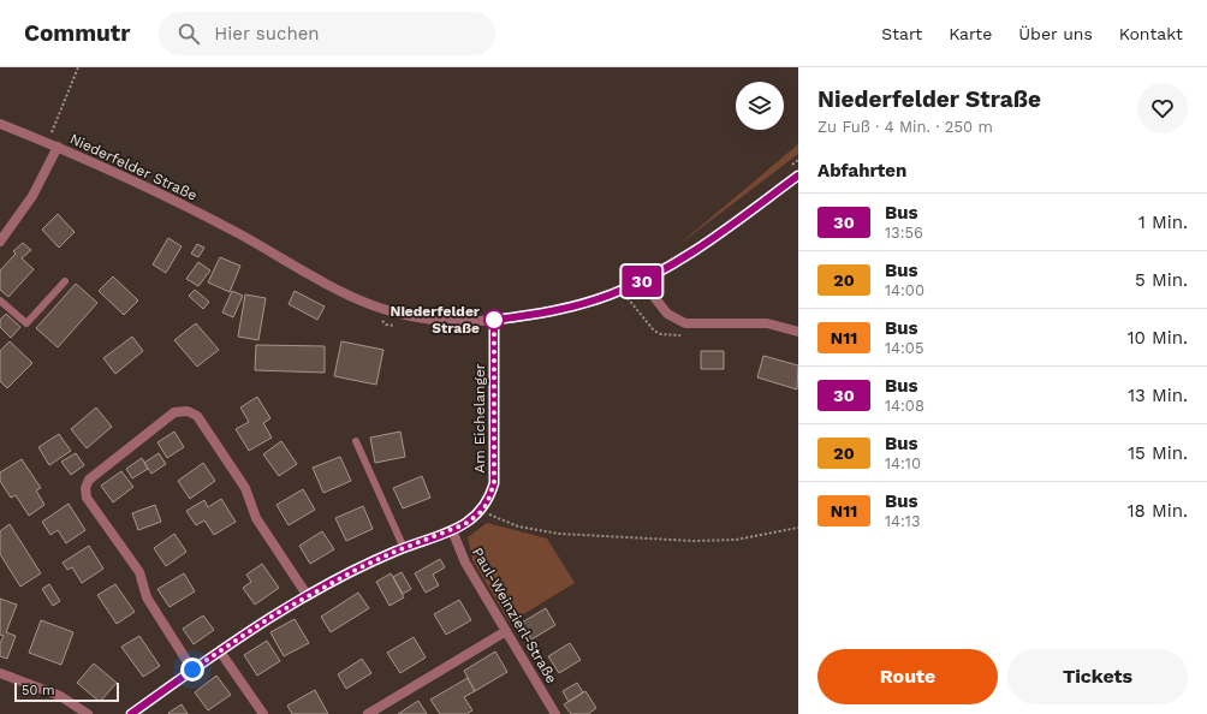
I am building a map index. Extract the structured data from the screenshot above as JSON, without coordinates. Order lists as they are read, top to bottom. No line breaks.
{"streets":{"street":["Niederfelder Straße","Am Eichelanger","Paul-Weinzierl-Straße"]},"crossings":[["Niederfelder Straße","Am Eichelanger"],["Am Eichelanger","Paul-Weinzierl-Straße"]],"places":["Niederfelder Straße"],"lines":["bus line 30"],"scale_bar":"50 m","page":{"header":"Commutr","search":"Hier suchen","nav":["Start","Karte","Über uns","Kontakt"],"on_map":"30","heading":[["Niederfelder Straße","Zu Fuß · 4 Min. · 250 m"],"Abfahrten"],"list":[{"mark":"30","name":"Bus","note":"13:56","value":"1 Min."},{"mark":"20","name":"Bus","note":"14:00","value":"5 Min."},{"mark":"N11","name":"Bus","note":"14:05","value":"10 Min."},{"mark":"30","name":"Bus","note":"14:08","value":"13 Min."},{"mark":"20","name":"Bus","note":"14:10","value":"15 Min."},{"mark":"N11","name":"Bus","note":"14:13","value":"18 Min."}],"buttons":["Route","Tickets"],"scale":"50 m"}}
